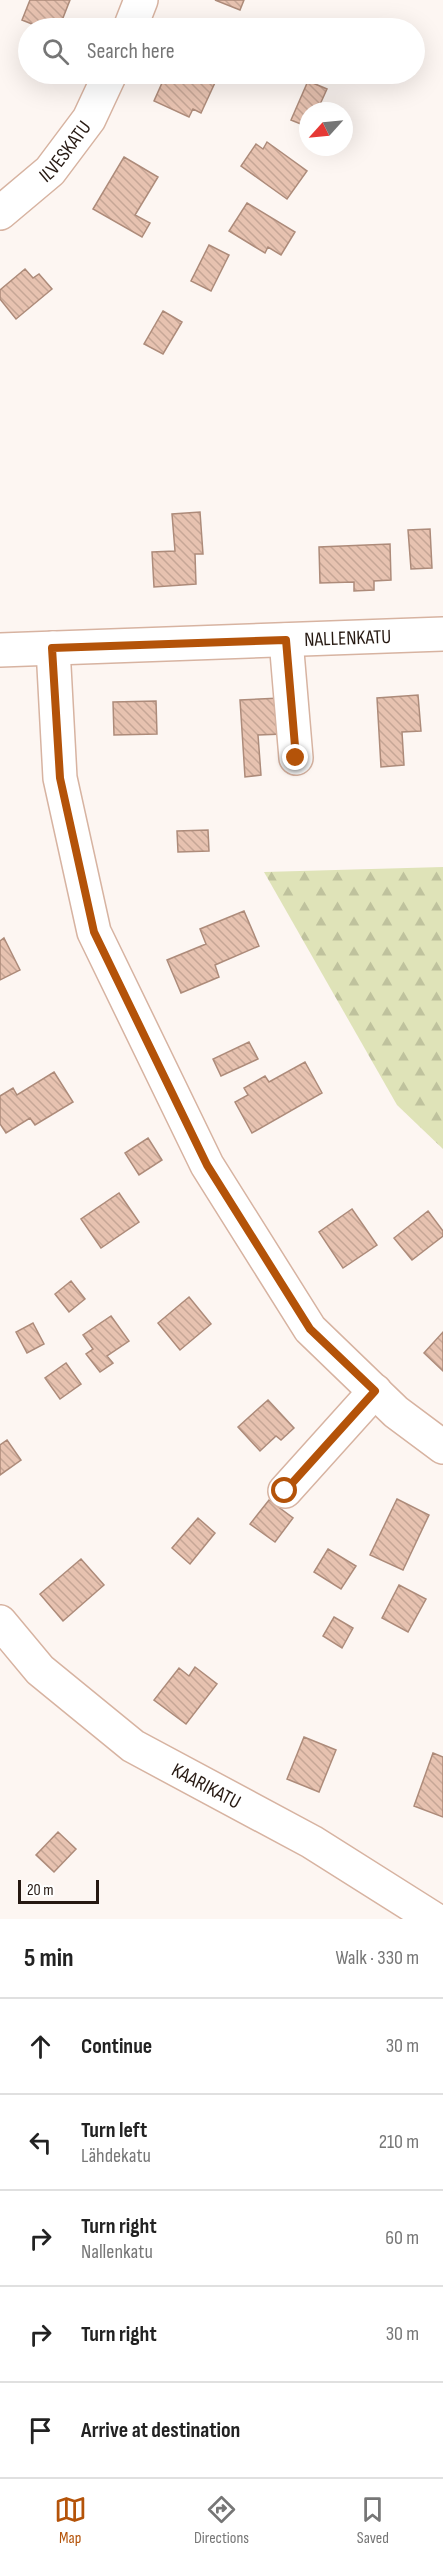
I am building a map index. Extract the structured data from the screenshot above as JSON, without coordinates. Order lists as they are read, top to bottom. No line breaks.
{"streets":{"street":["ILVESKATU","NALLENKATU","KAARIKATU"]},"scale_bar":"20 m","north":"bottom left","page":{"search":"Search here","scale":"20 m","heading":["5 min","Walk · 330 m"],"list":[["Continue","30 m"],["Turn left","Lähdekatu","210 m"],["Turn right","Nallenkatu","60 m"],["Turn right","30 m"],"Arrive at destination"],"nav":["Map","Directions","Saved"]}}
